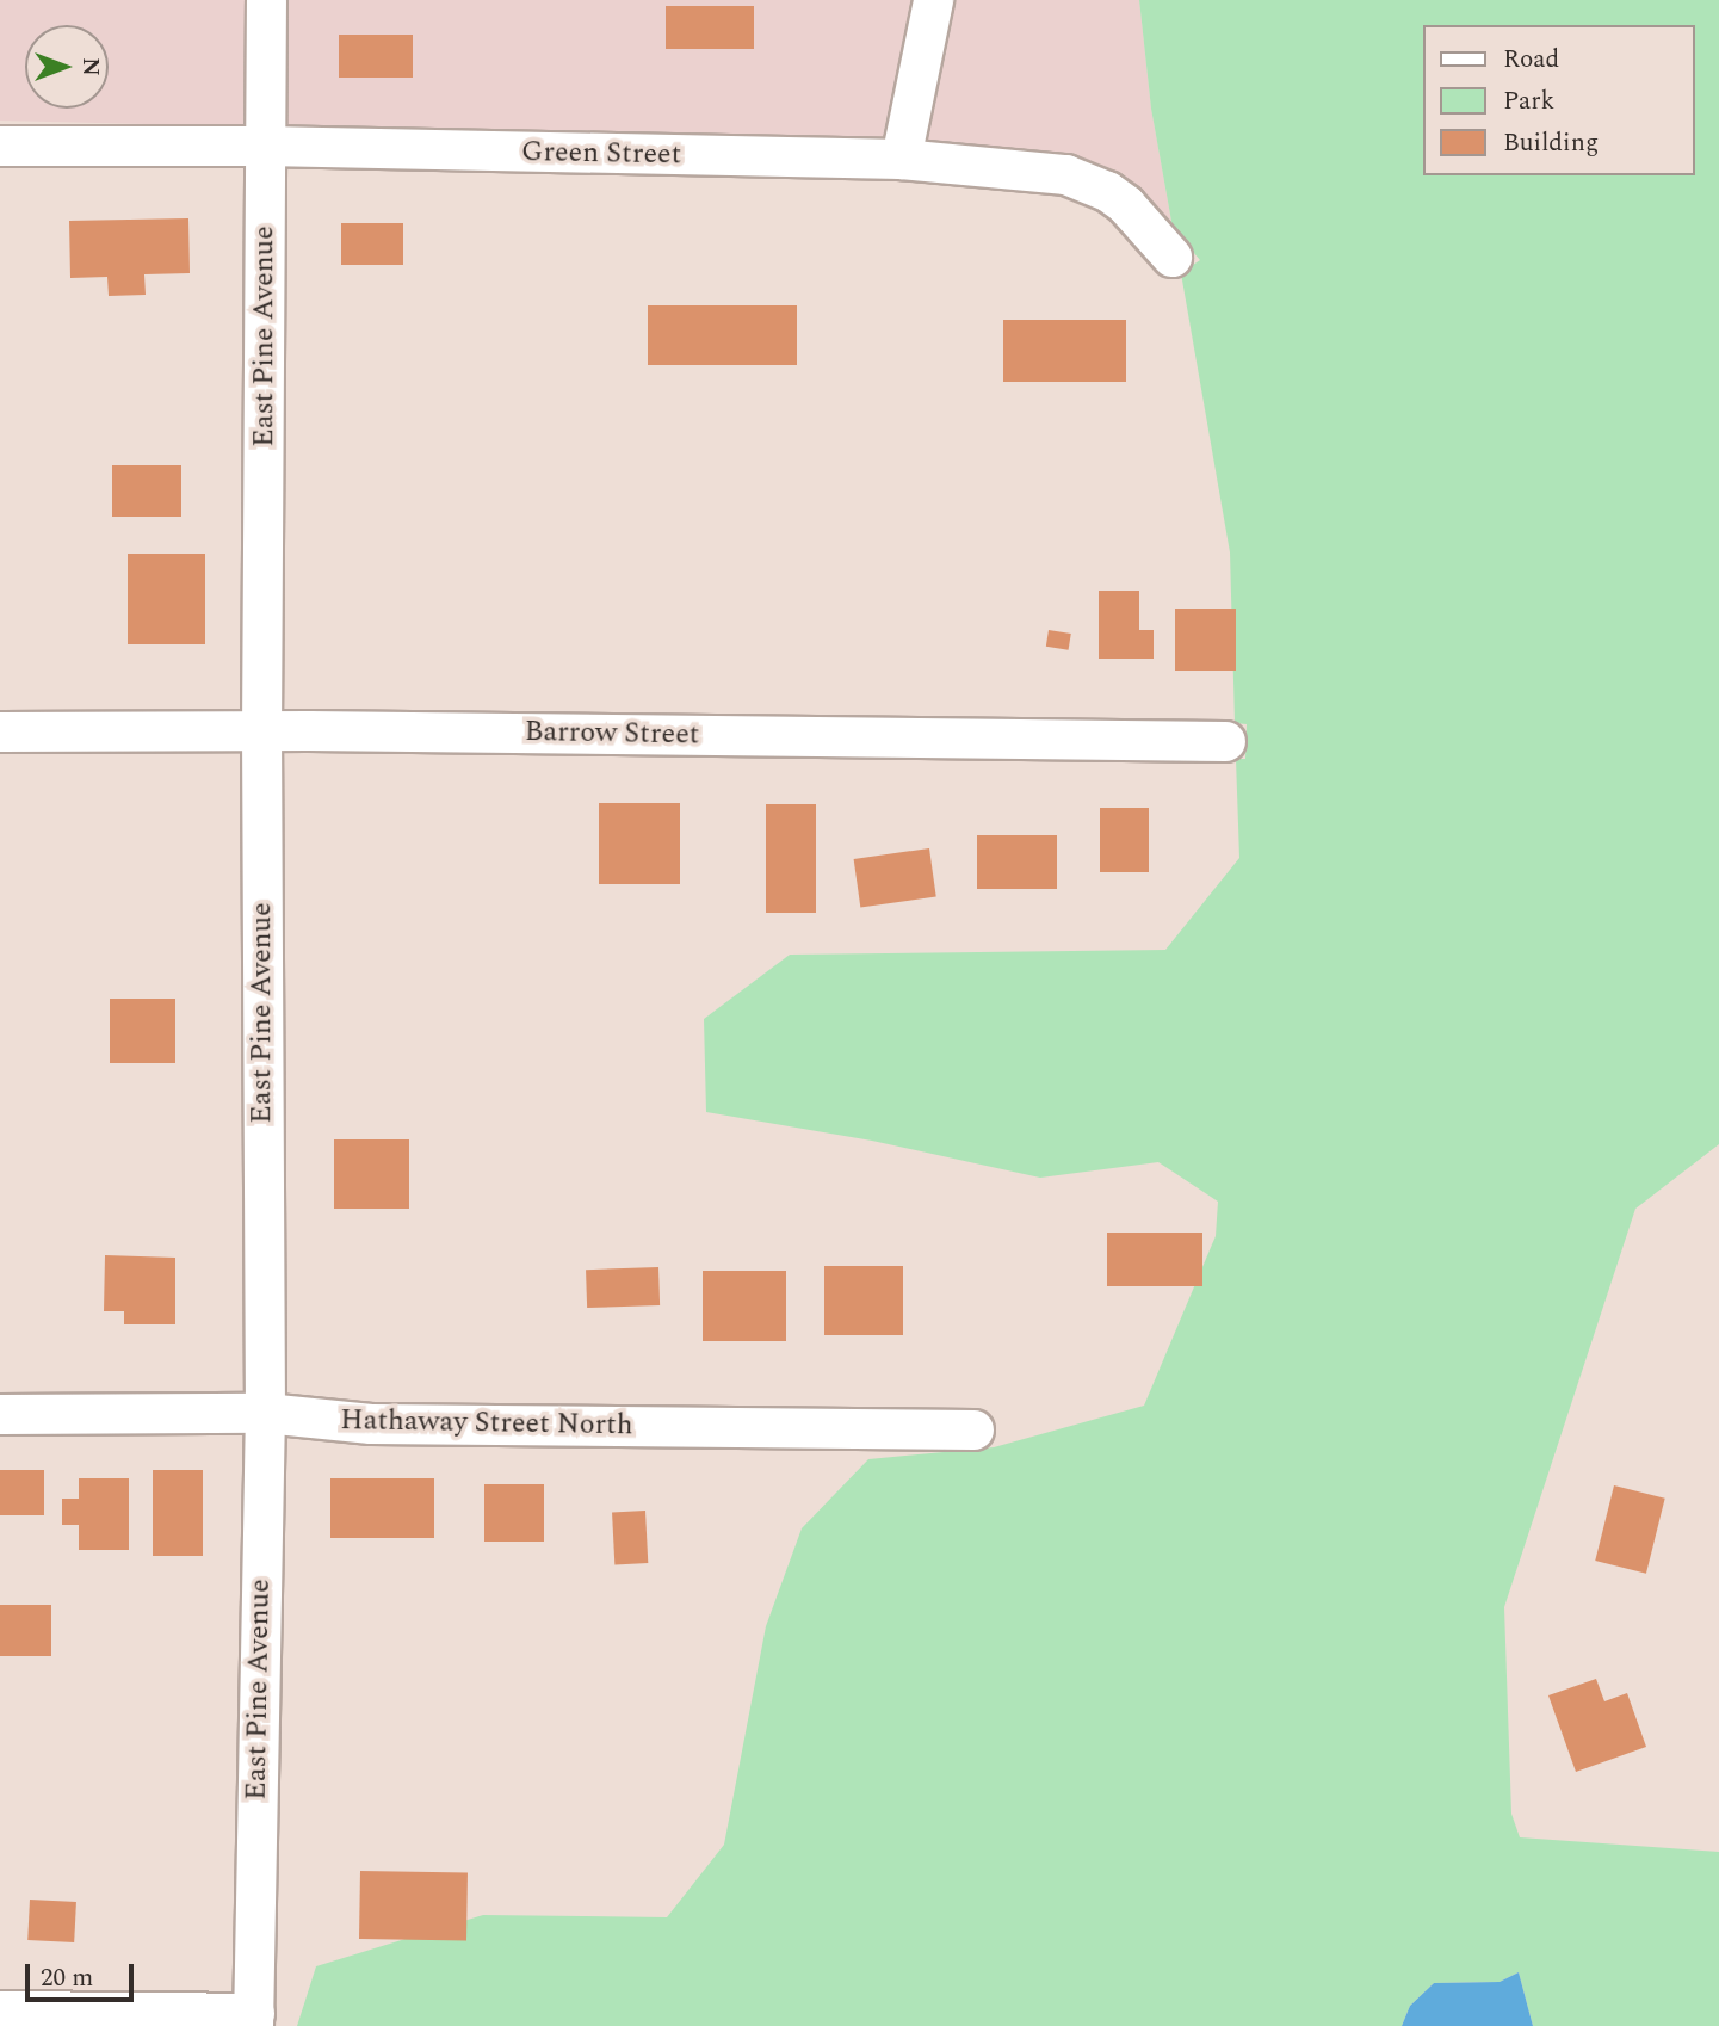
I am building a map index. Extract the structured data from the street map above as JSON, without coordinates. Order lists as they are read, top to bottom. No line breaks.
{"streets":{"street":["Green Street","East Pine Avenue","Barrow Street","Hathaway Street North"]},"crossings":[["Green Street","East Pine Avenue"],["East Pine Avenue","Barrow Street"],["East Pine Avenue","Hathaway Street North"]],"legend":["Road","Park","Building"],"scale_bar":"20 m","north":"right"}
